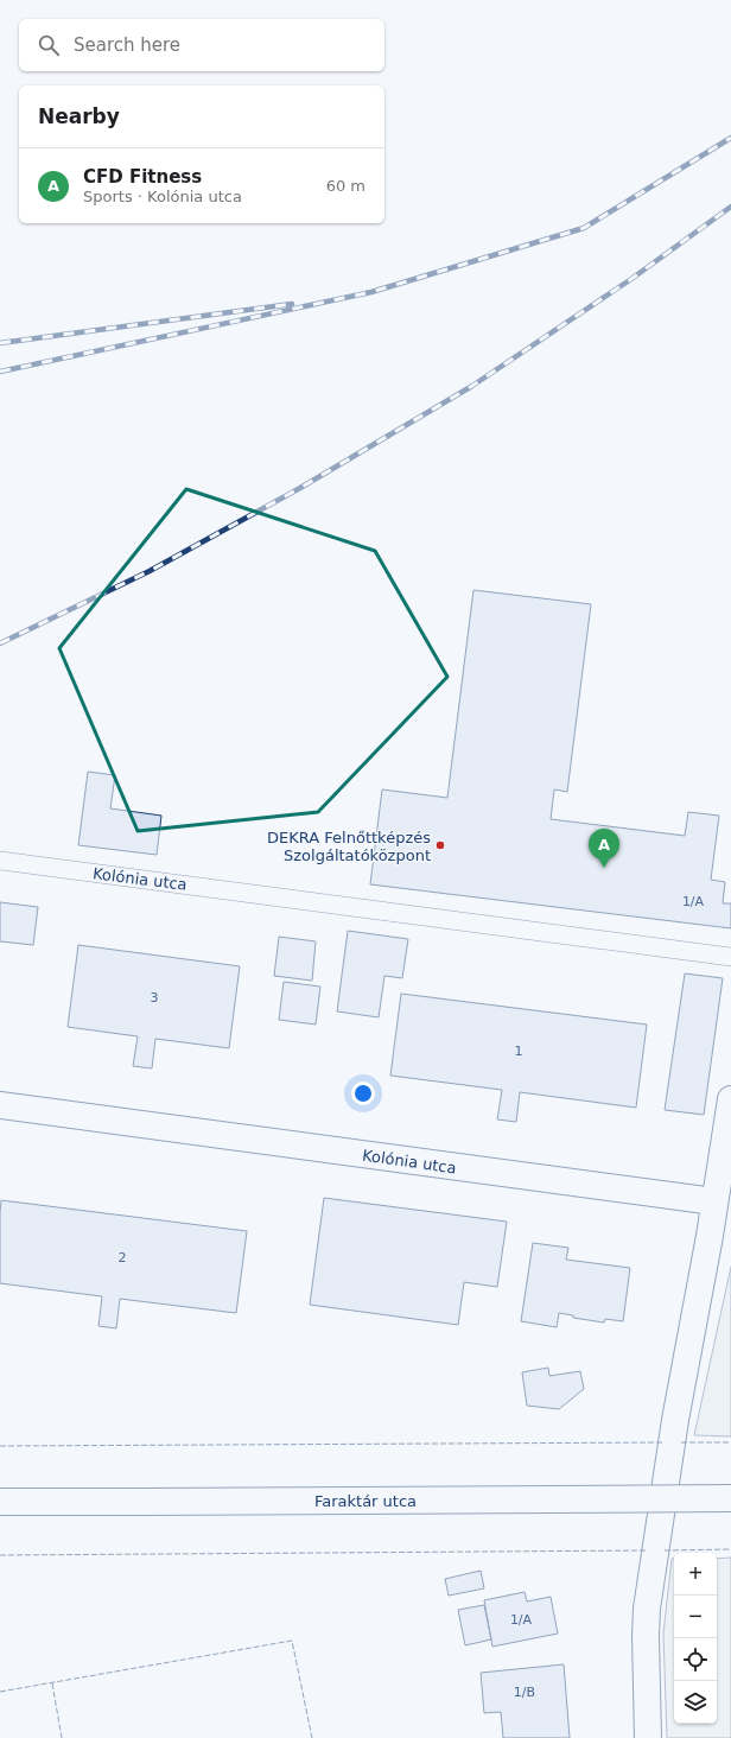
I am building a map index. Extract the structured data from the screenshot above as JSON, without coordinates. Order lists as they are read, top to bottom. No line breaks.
{"streets":{"street":["Kolónia utca","Faraktár utca"]},"places":["DEKRA Felnőttképzés Szolgáltatóközpont"],"house_numbers":["1/A","3","1","2","1/A","1/B"],"page":{"search":"Search here","heading":"Nearby","list":[{"mark":"A","name":"CFD Fitness","note":"Sports · Kolónia utca","value":"60 m"}],"pins":"A","map_buttons":["+","−"]}}
